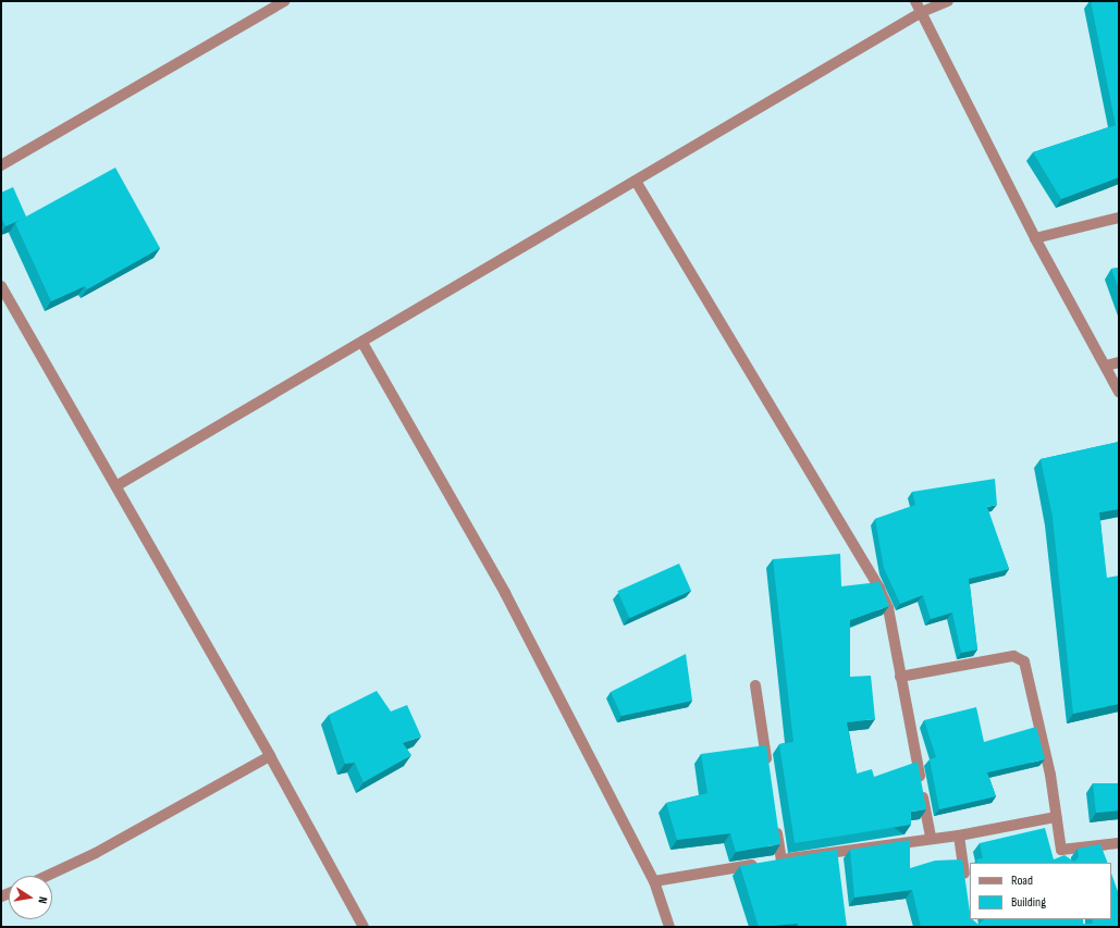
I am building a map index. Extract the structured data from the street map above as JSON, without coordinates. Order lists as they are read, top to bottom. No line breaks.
{"legend":["Road","Building"],"north":"right"}
